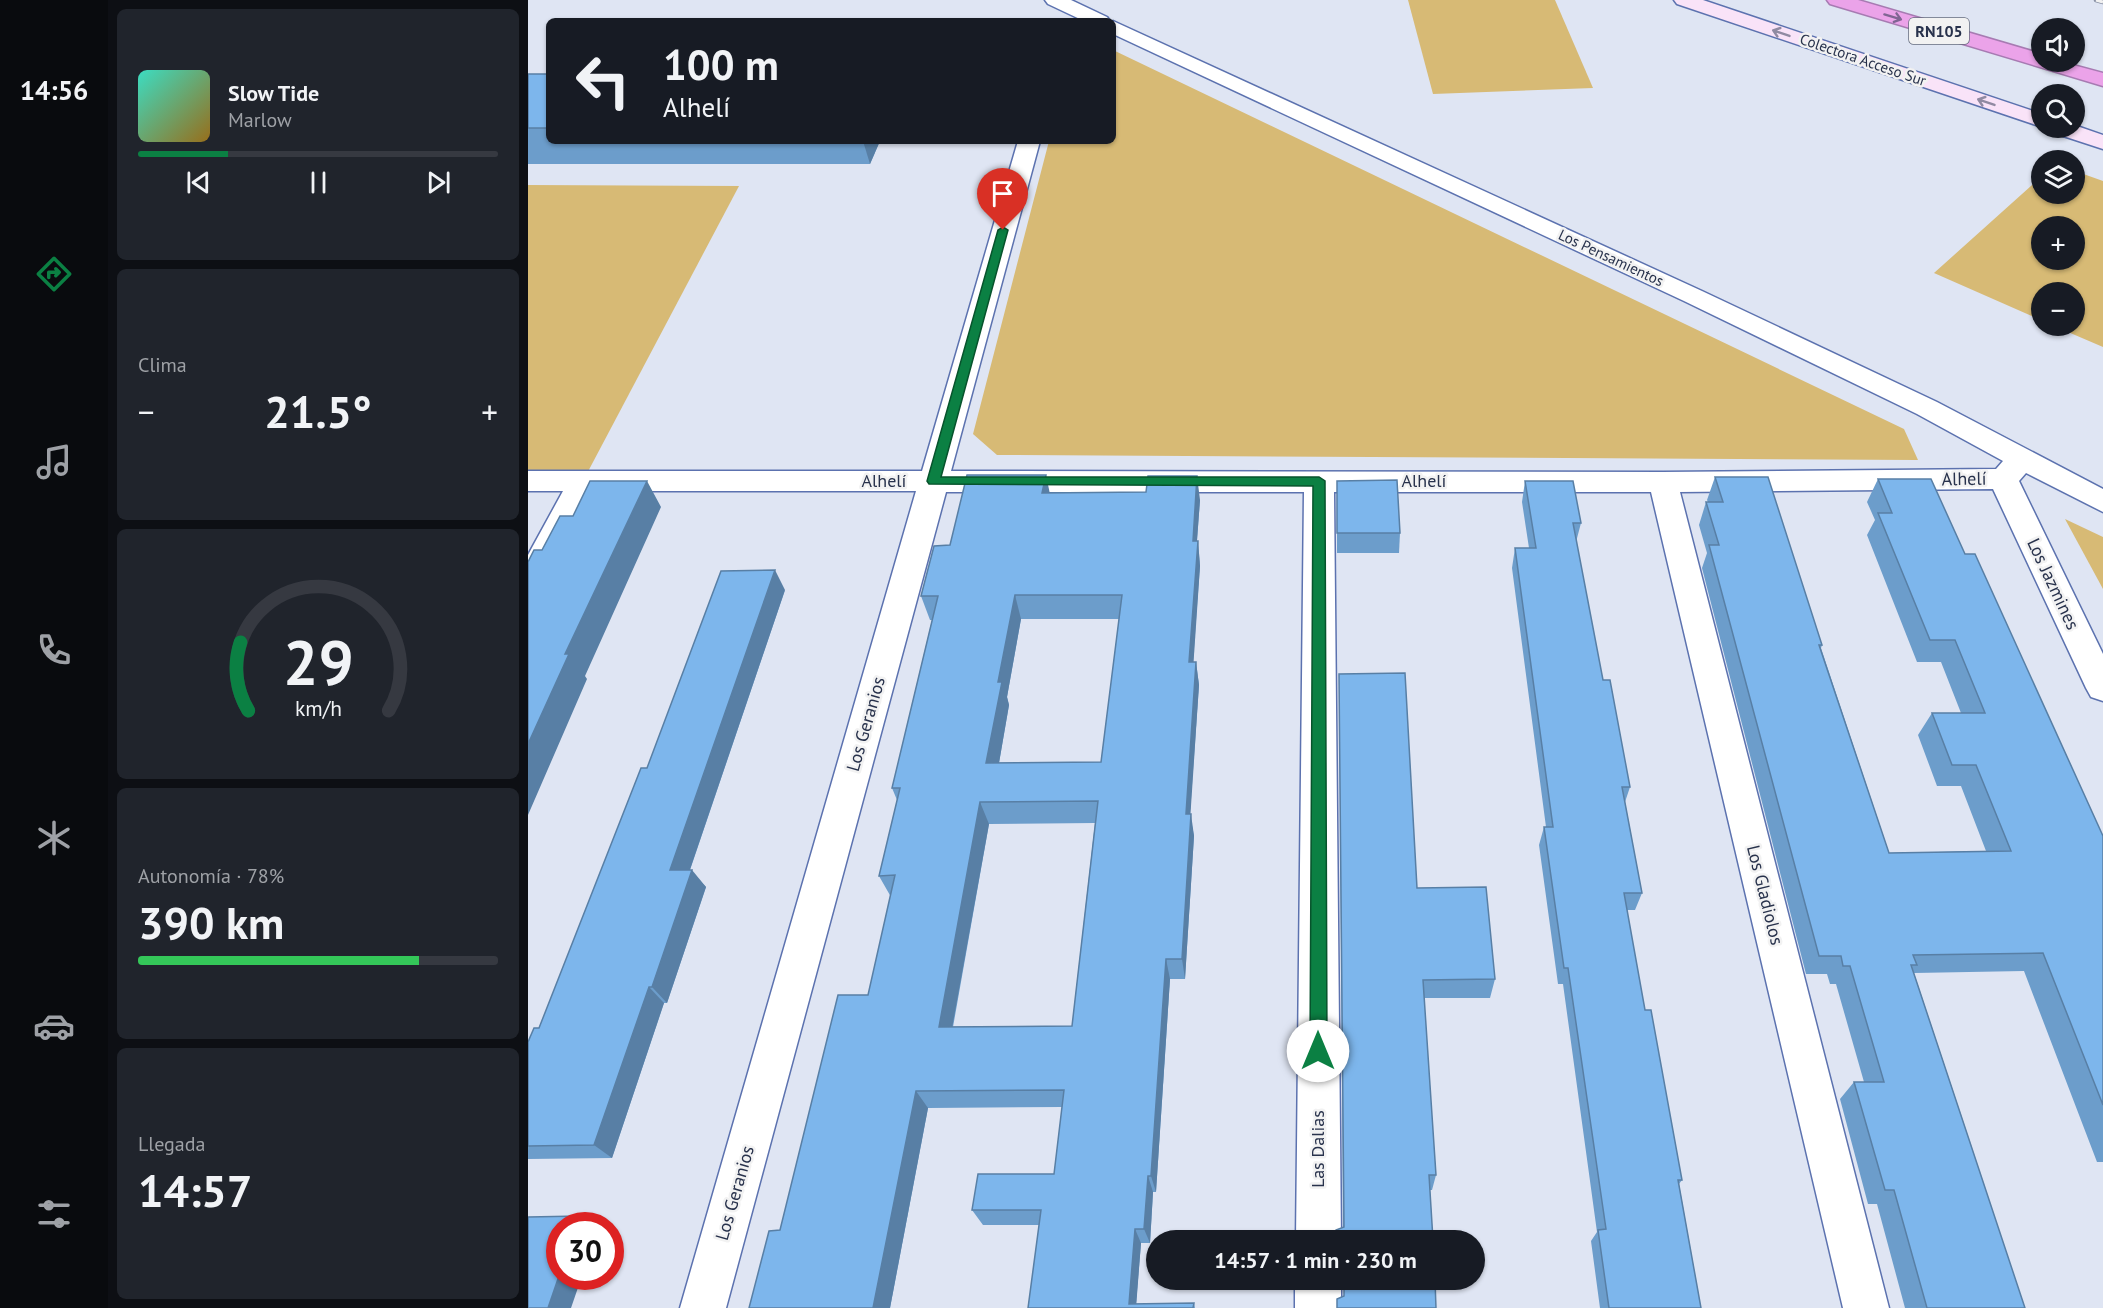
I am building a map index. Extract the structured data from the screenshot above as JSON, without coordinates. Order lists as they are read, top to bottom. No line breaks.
{"streets":{"highway":["RN105"],"main road":["Colectora Acceso Sur"],"street":["Los Pensamientos","Alhelí","Los Jazmines","Los Geranios","Los Gladiolos","Las Dalias"]},"crossings":[["Los Pensamientos","Alhelí"],["Los Pensamientos","Los Jazmines"],["Alhelí","Los Jazmines"],["Alhelí","Los Geranios"],["Alhelí","Los Gladiolos"],["Alhelí","Las Dalias"]],"one_way":["Colectora Acceso Sur"],"page":{"tabs":"14:56","map_buttons":["+","−"],"turn":["100 m","Alhelí"],"song":["Slow Tide","Marlow"],"tile":["Clima",["Autonomía · 78%","390 km"],["Llegada","14:57"]],"heat":["−","21.5°","+"],"limit":"30","trip":"14:57 · 1 min · 230 m","gauge":["29","km/h"]}}
